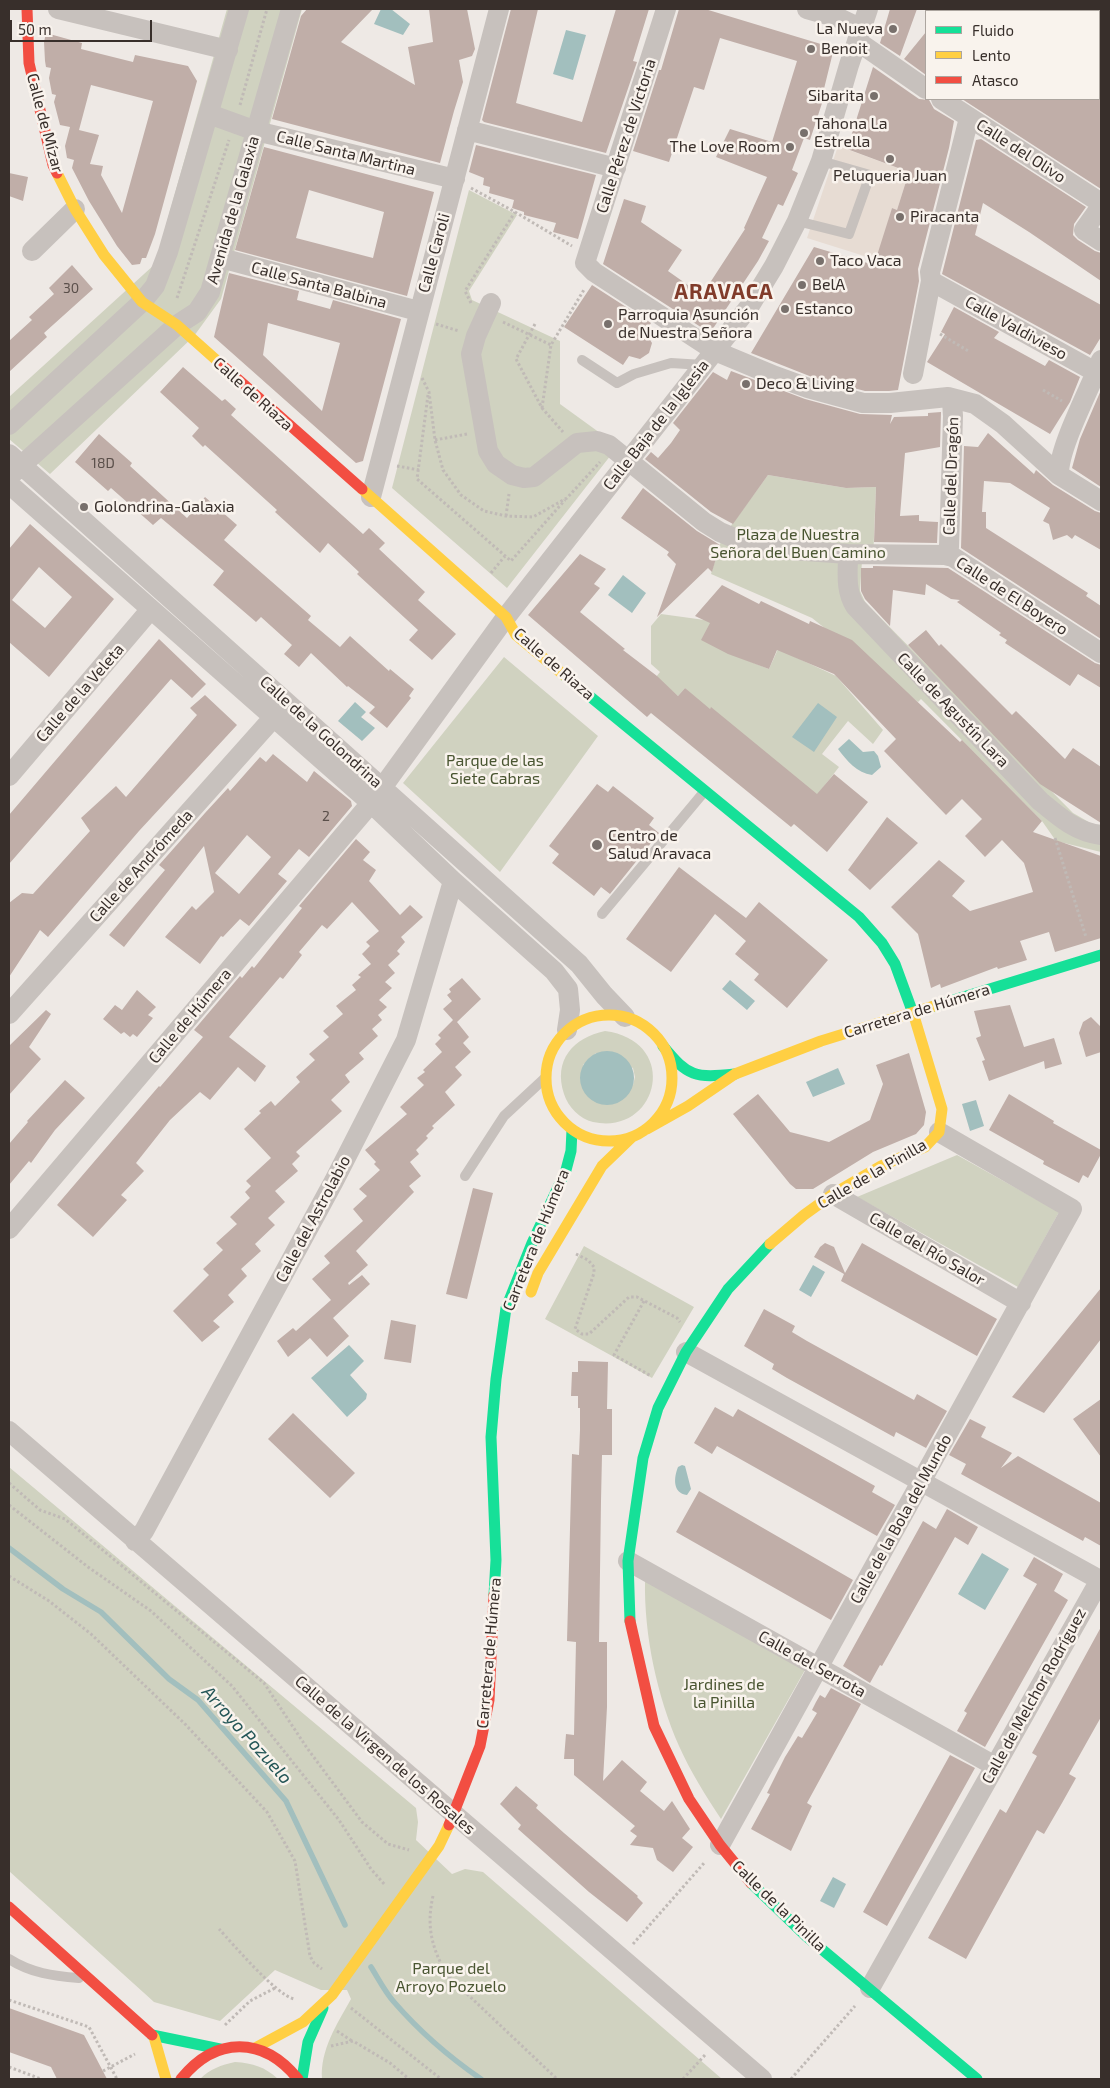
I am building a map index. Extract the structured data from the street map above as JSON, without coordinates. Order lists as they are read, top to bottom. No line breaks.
{"streets":{"main road":["Calle de Mízar","Calle de Riaza","Carretera de Húmera","Calle de la Pinilla"],"street":["Calle Pérez de Victoria","Calle del Olivo","Calle Santa Martina","Avenida de la Galaxia","Calle Caroli","Calle Santa Balbina","Calle Valdivieso","Calle Baja de la Iglesia","Calle del Dragón","Calle de El Boyero","Calle de la Veleta","Calle de Agustín Lara","Calle de la Golondrina","Calle de Andrómeda","Calle de Húmera","Calle del Astrolabio","Calle del Río Salor","Calle de la Bola del Mundo","Calle del Serrota","Calle de Melchor Rodríguez","Calle de la Virgen de los Rosales"]},"crossings":[["Calle de Mízar","Calle de Riaza"],["Calle Santa Martina","Avenida de la Galaxia"],["Calle Santa Martina","Calle Caroli"],["Avenida de la Galaxia","Calle Santa Balbina"],["Avenida de la Galaxia","Calle de Riaza"],["Avenida de la Galaxia","Calle de la Golondrina"],["Calle Caroli","Calle Santa Balbina"],["Calle Caroli","Calle de Riaza"],["Calle de Riaza","Calle Baja de la Iglesia"],["Calle de Riaza","Carretera de Húmera"],["Calle de Riaza","Calle de la Pinilla"],["Calle Baja de la Iglesia","Calle de El Boyero"],["Calle Baja de la Iglesia","Calle de la Golondrina"],["Calle Baja de la Iglesia","Calle de Húmera"],["Calle del Dragón","Calle de El Boyero"],["Calle de El Boyero","Calle de Agustín Lara"],["Calle de la Veleta","Calle de la Golondrina"],["Calle de la Golondrina","Calle de Andrómeda"],["Calle de la Golondrina","Carretera de Húmera"],["Calle de la Golondrina","Calle de Húmera"],["Calle de la Golondrina","Calle del Astrolabio"],["Carretera de Húmera","Calle de la Pinilla"],["Carretera de Húmera","Calle de la Virgen de los Rosales"],["Calle de la Pinilla","Calle del Río Salor"],["Calle de la Pinilla","Calle de la Bola del Mundo"],["Calle de la Pinilla","Calle del Serrota"],["Calle de la Pinilla","Calle de Melchor Rodríguez"],["Calle del Astrolabio","Calle de la Virgen de los Rosales"],["Calle del Río Salor","Calle de la Bola del Mundo"],["Calle de la Bola del Mundo","Calle del Serrota"],["Calle de la Bola del Mundo","Calle de Melchor Rodríguez"],["Calle del Serrota","Calle de Melchor Rodríguez"]],"districts":["ARAVACA"],"water":["Arroyo Pozuelo"],"parks":["Plaza de Nuestra Señora del Buen Camino","Parque de las Siete Cabras","Jardines de la Pinilla","Parque del Arroyo Pozuelo"],"places":["La Nueva","Benoit","Sibarita","Tahona La Estrella","The Love Room","Peluqueria Juan","Piracanta","Taco Vaca","BelA","Estanco","Parroquia Asunción de Nuestra Señora","Deco & Living","Golondrina-Galaxia","Centro de Salud Aravaca"],"house_numbers":["30","18D","2"],"legend":["Fluido","Lento","Atasco"],"scale_bar":"50 m"}
